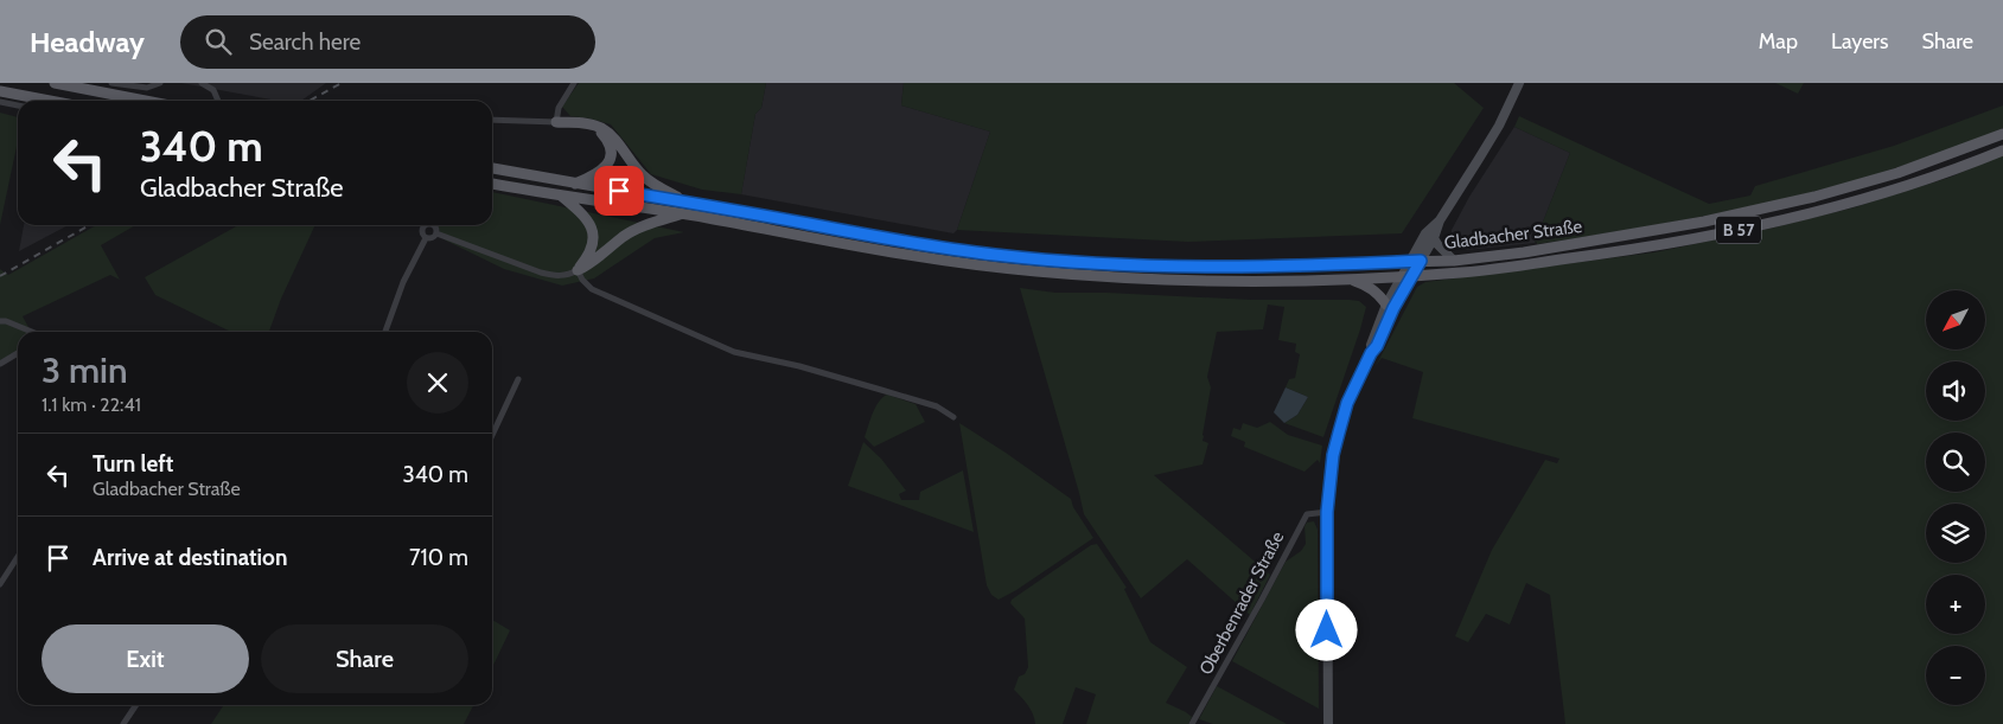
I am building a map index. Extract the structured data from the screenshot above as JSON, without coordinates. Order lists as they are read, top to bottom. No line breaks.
{"streets":{"main road":["B 57","Gladbacher Straße"],"street":["Oberbenrader Straße"]},"north":"bottom left","page":{"header":"Headway","search":"Search here","nav":["Map","Layers","Share"],"turn":["340 m","Gladbacher Straße"],"map_buttons":["+","−"],"heading":["3 min","1.1 km · 22:41"],"list":[{"name":"Turn left","note":"Gladbacher Straße","value":"340 m"},{"name":"Arrive at destination","value":"710 m"}],"buttons":["Exit","Share"]}}
